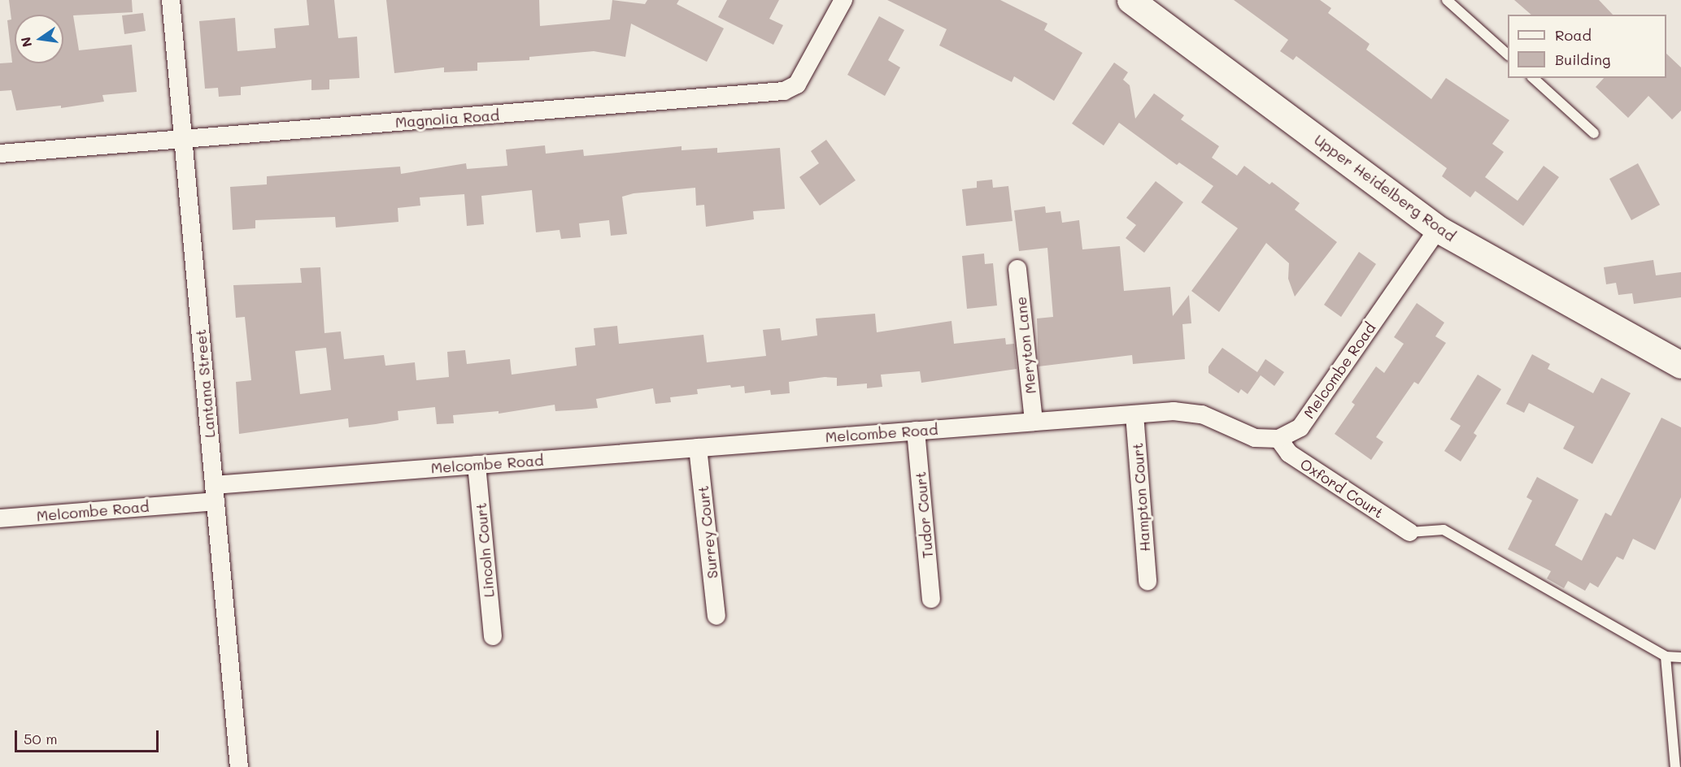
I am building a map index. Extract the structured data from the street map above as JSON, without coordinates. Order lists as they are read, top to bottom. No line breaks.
{"streets":{"main road":["Upper Heidelberg Road"],"street":["Magnolia Road","Meryton Lane","Melcombe Road","Lantana Street","Oxford Court","Hampton Court","Tudor Court","Surrey Court","Lincoln Court"]},"crossings":[["Magnolia Road","Lantana Street"],["Upper Heidelberg Road","Melcombe Road"],["Meryton Lane","Melcombe Road"],["Melcombe Road","Lantana Street"],["Melcombe Road","Oxford Court"],["Melcombe Road","Hampton Court"],["Melcombe Road","Tudor Court"],["Melcombe Road","Surrey Court"],["Melcombe Road","Lincoln Court"]],"legend":["Road","Building"],"scale_bar":"50 m","north":"left"}
